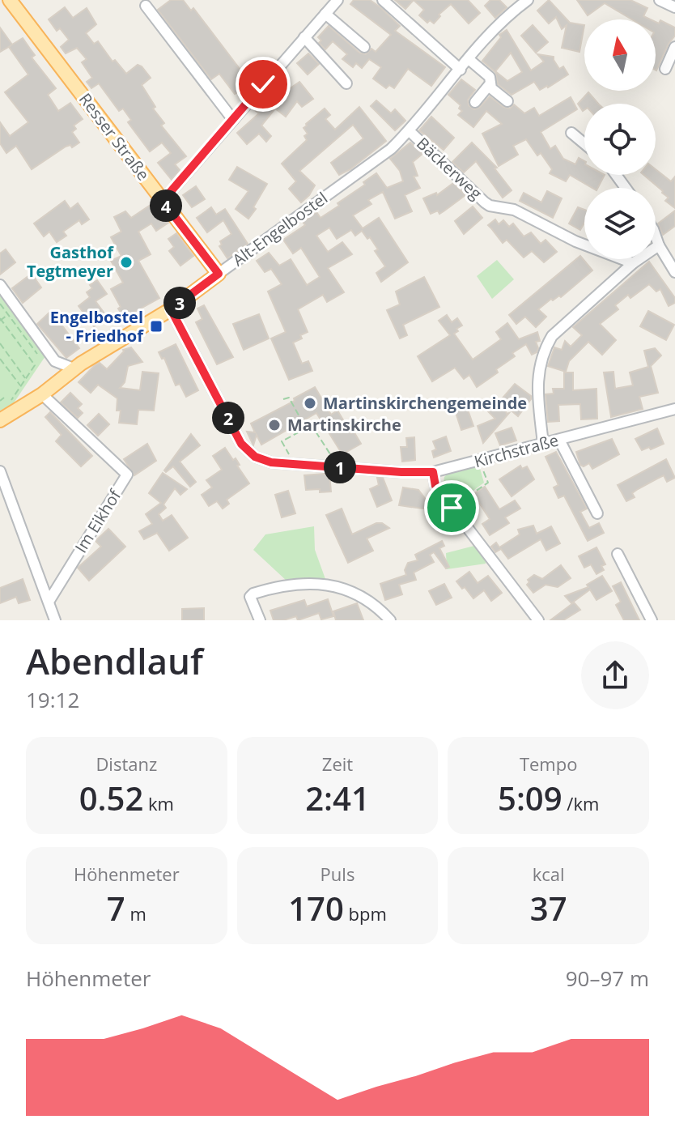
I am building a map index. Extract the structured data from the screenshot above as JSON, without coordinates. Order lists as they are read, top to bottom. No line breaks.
{"streets":{"main road":["Resser Straße","Alt-Engelbostel"],"street":["Bäckerweg","Kirchstraße","Im Eikhof"]},"crossings":[["Resser Straße","Alt-Engelbostel"],["Bäckerweg","Alt-Engelbostel"],["Alt-Engelbostel","Kirchstraße"],["Alt-Engelbostel","Im Eikhof"]],"places":{"other":["Gasthof Tegtmeyer","Martinskirchengemeinde","Martinskirche"],"transit":["Engelbostel - Friedhof"]},"north":"top","page":{"pins":["4","3","2","1"],"heading":["Abendlauf","19:12"],"stats":[["Distanz","0.52 km"],["Zeit","2:41"],["Tempo","5:09 /km"],["Höhenmeter","7 m"],["Puls","170 bpm"],["kcal","37"]],"chart":["Höhenmeter","90–97 m"]}}
